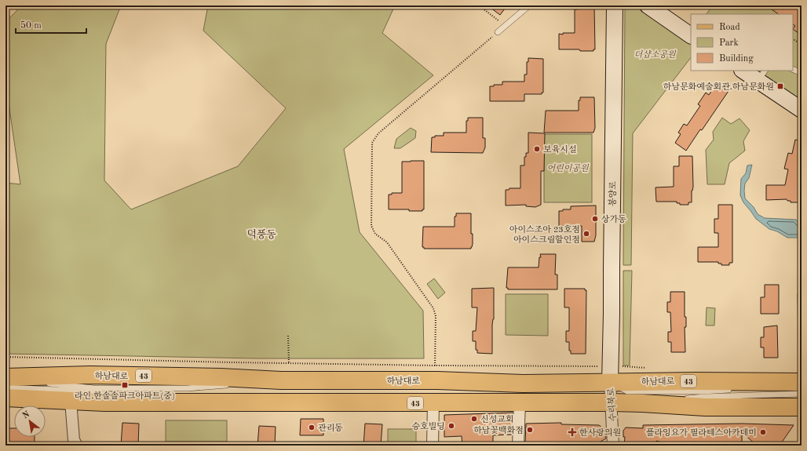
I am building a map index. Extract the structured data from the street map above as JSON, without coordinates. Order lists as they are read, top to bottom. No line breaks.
{"streets":{"main road":["하남대로","43"],"street":["봉양로","수리북로"]},"crossings":[["봉양로","하남대로"],["봉양로","수리북로"],["하남대로","수리북로"],["43","수리북로"]],"districts":["덕풍동"],"parks":["더샵소공원","어린이공원"],"places":{"transit":["하남문화예술회관.하남문화원","라인.한솔솔파크아파트(중)"],"other":["보육시설","상가동","아이스조아 23호점 아이스크림할인점","신성교회","승호빌딩","관리동","하남꽃백화점","플라잉요가 필라테스아카데미"],"health":["한사랑의원"]},"legend":["Road","Park","Building"],"scale_bar":"50 m","north":"top left"}
